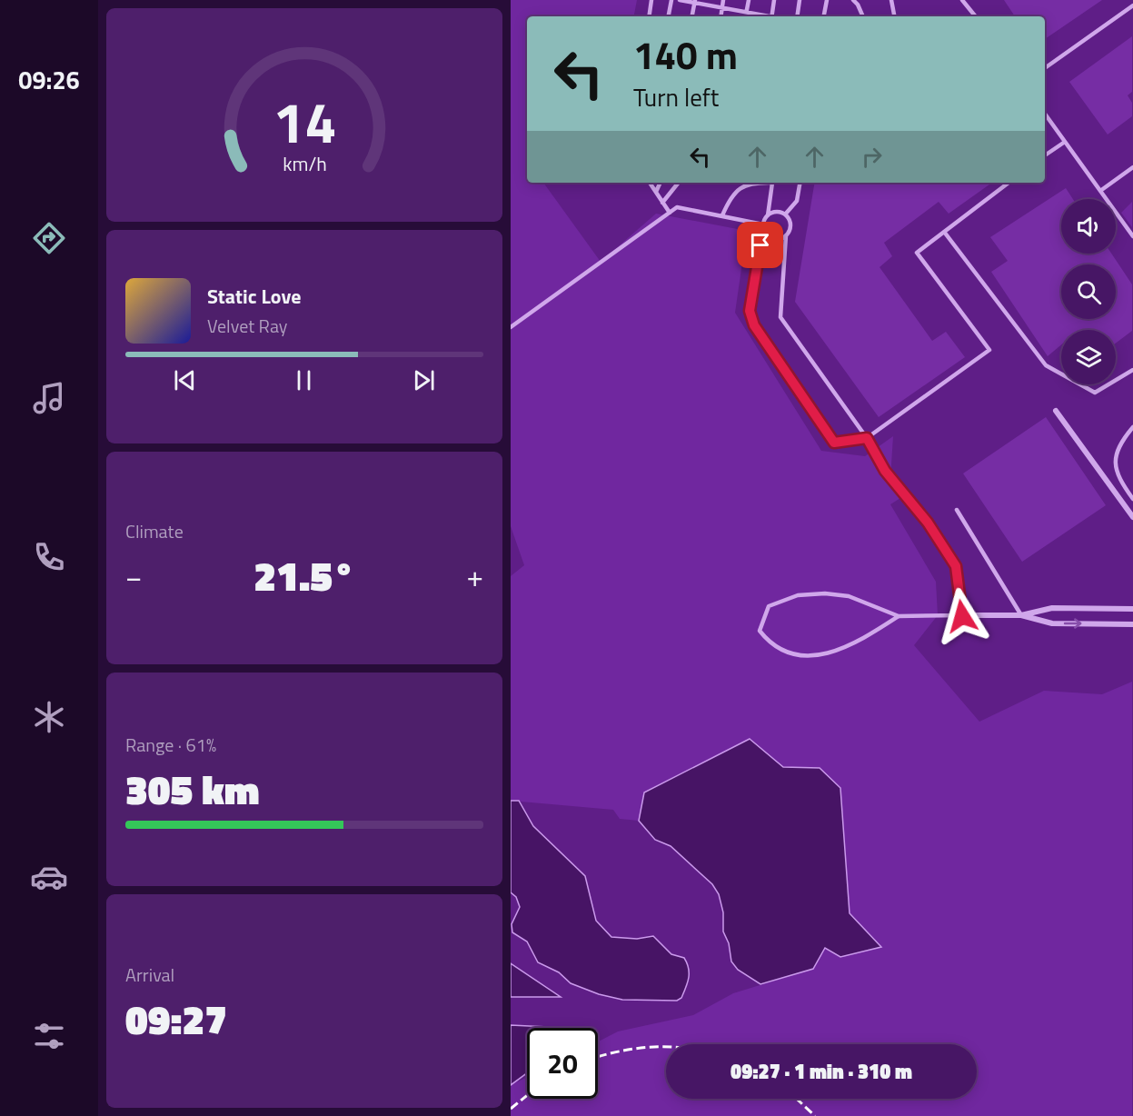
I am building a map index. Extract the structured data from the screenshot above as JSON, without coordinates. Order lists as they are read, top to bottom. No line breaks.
{"page":{"tabs":"09:26","turn":["140 m","Turn left"],"song":["Static Love","Velvet Ray"],"tile":["Climate",["Range · 61%","305 km"],["Arrival","09:27"]],"heat":["−","21.5°","+"],"limit":"20","trip":"09:27 · 1 min · 310 m","gauge":["14","km/h"]}}
